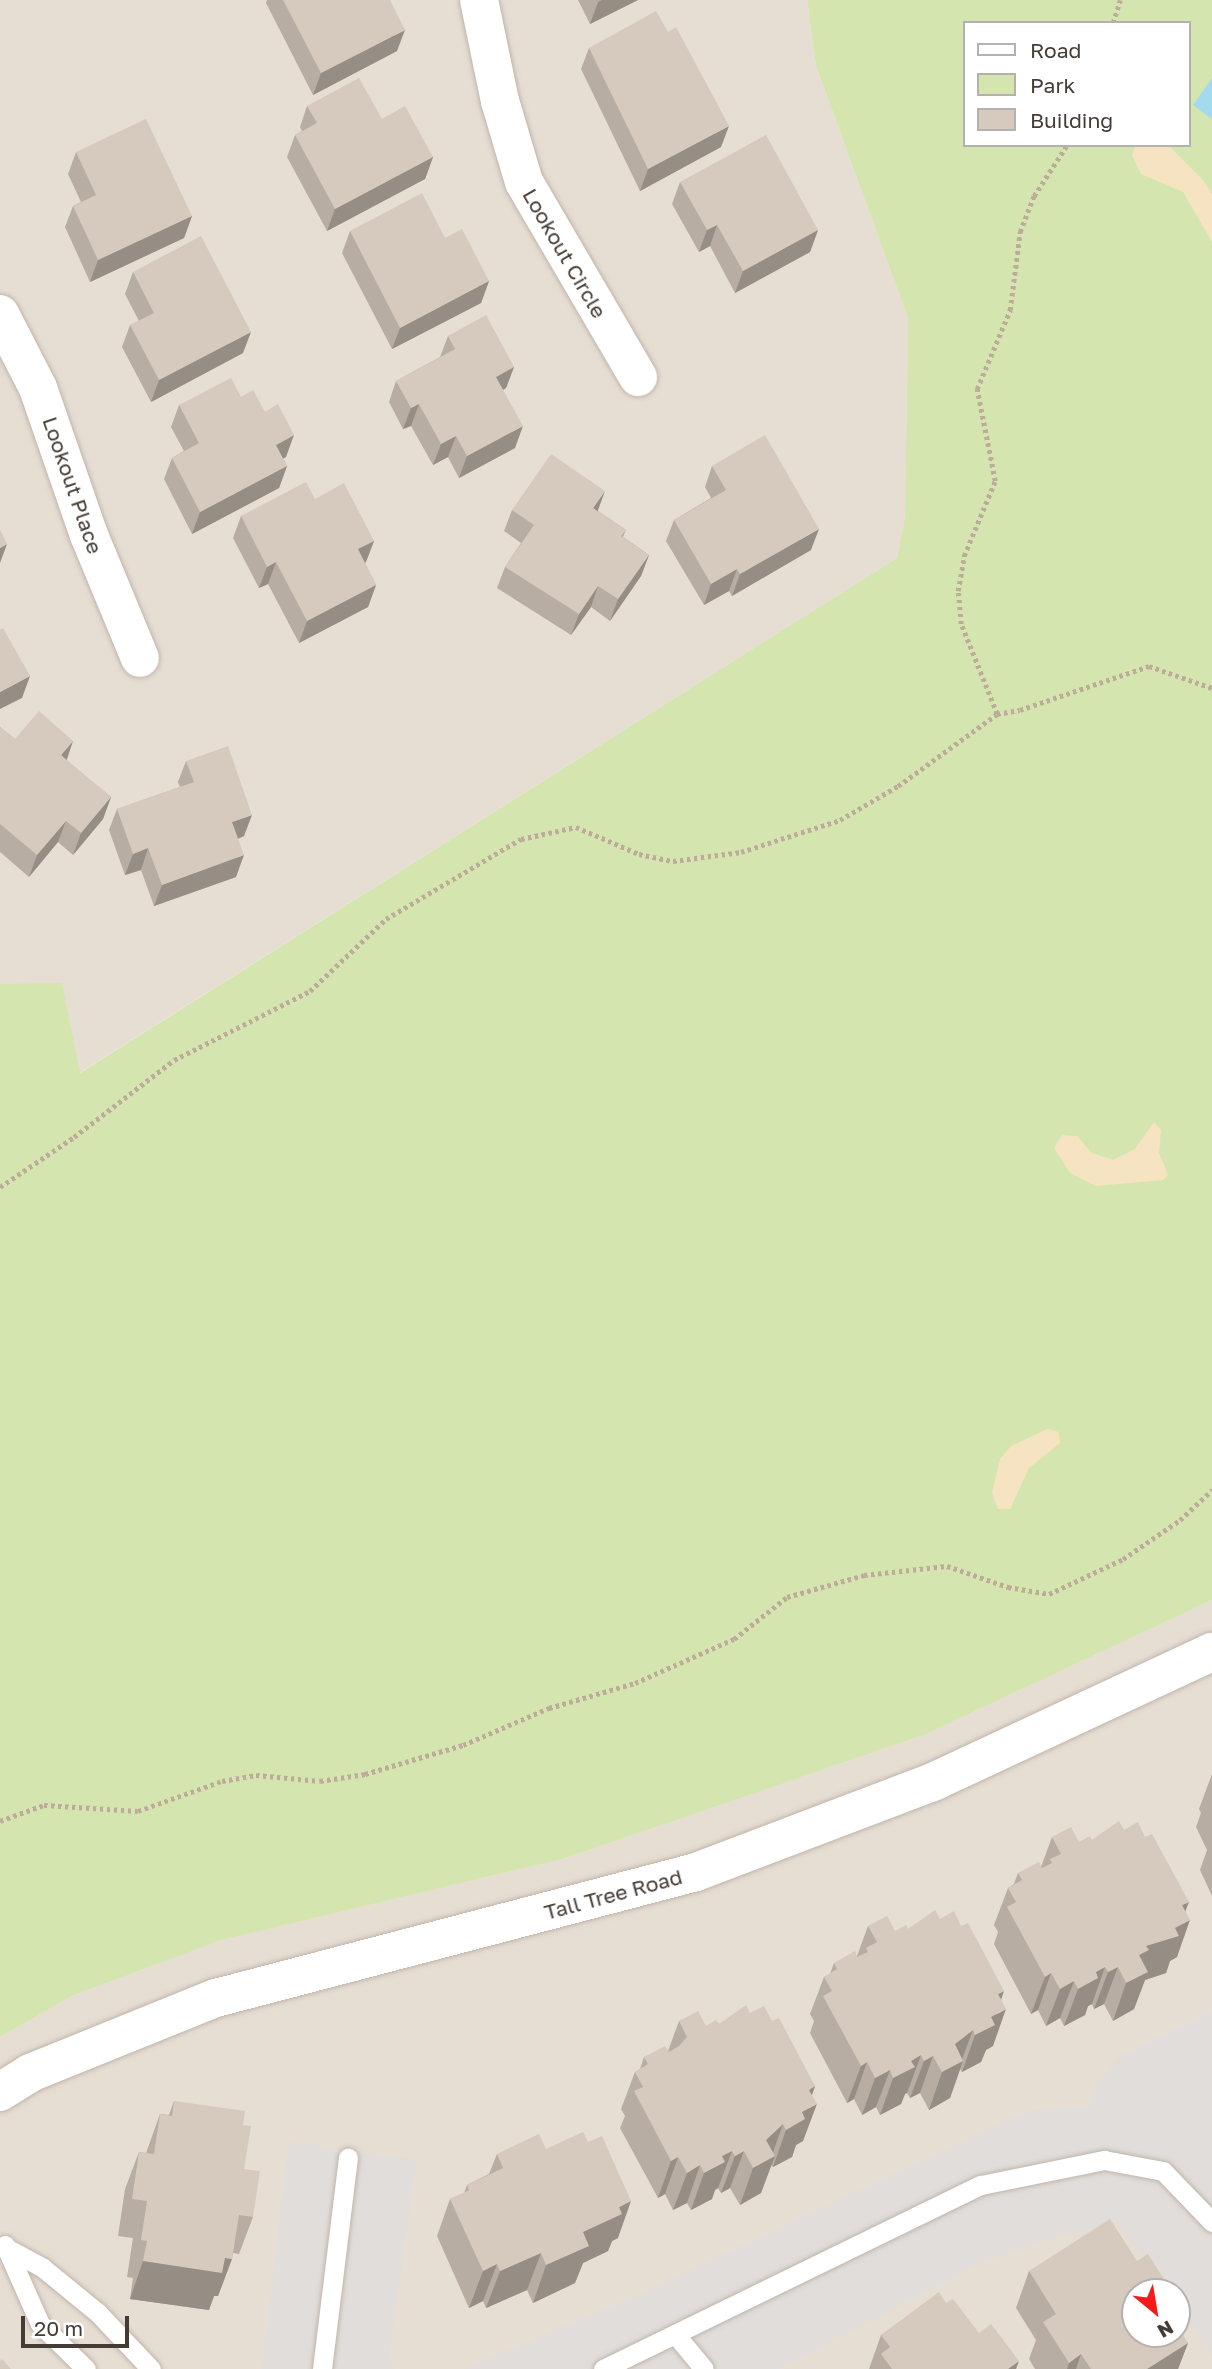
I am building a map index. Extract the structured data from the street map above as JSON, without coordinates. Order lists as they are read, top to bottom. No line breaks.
{"streets":{"street":["Lookout Circle","Lookout Place","Tall Tree Road"]},"legend":["Road","Park","Building"],"scale_bar":"20 m","north":"bottom right"}
